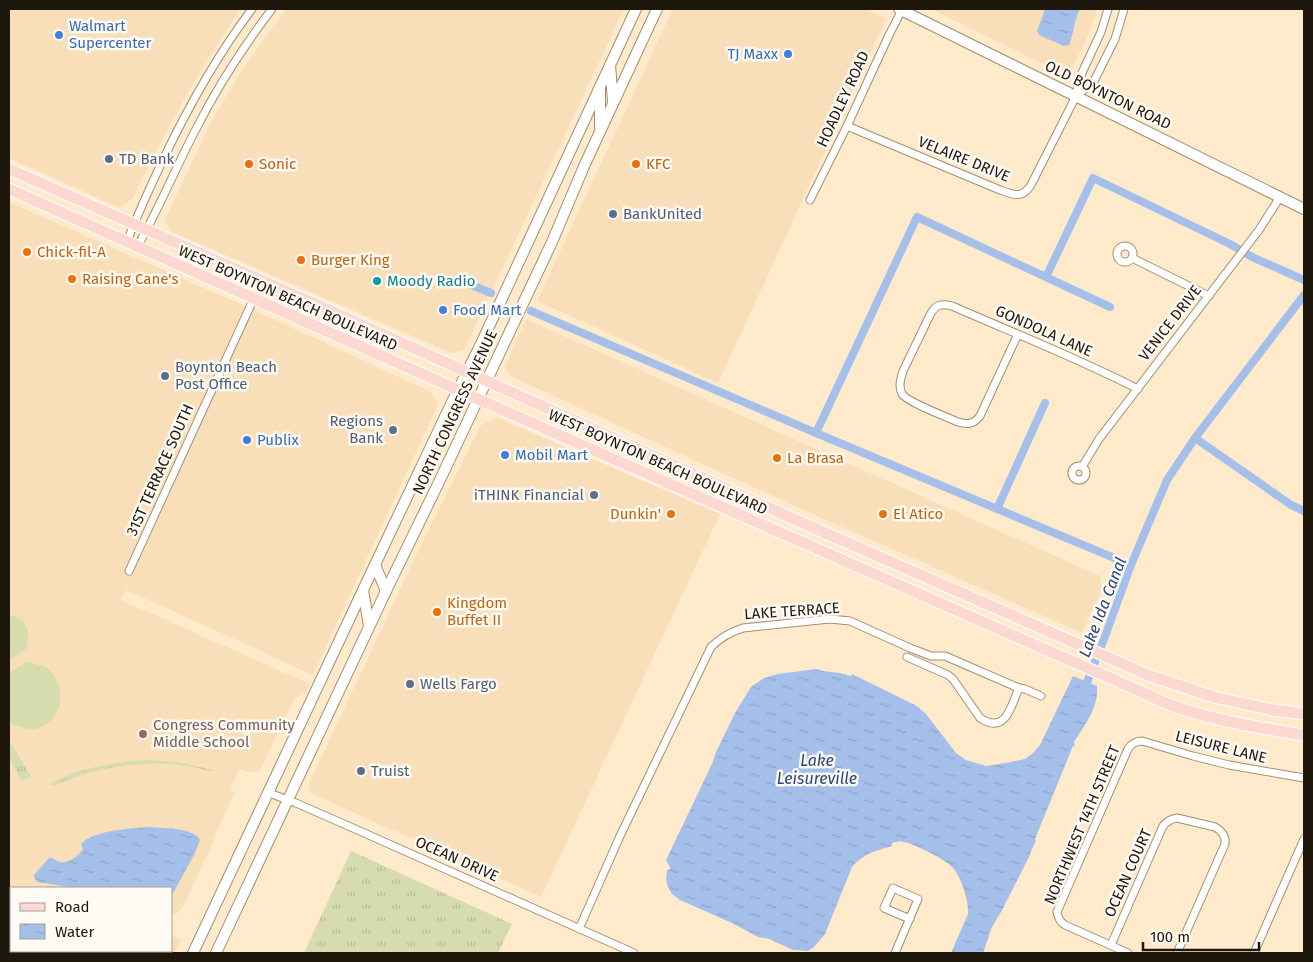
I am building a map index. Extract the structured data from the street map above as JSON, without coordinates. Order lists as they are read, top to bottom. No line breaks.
{"streets":{"main road":["OLD BOYNTON ROAD","WEST BOYNTON BEACH BOULEVARD","NORTH CONGRESS AVENUE"],"street":["HOADLEY ROAD","VELAIRE DRIVE","VENICE DRIVE","GONDOLA LANE","31ST TERRACE SOUTH","LAKE TERRACE","LEISURE LANE","NORTHWEST 14TH STREET","OCEAN DRIVE","OCEAN COURT"]},"crossings":[["OLD BOYNTON ROAD","HOADLEY ROAD"],["OLD BOYNTON ROAD","VELAIRE DRIVE"],["OLD BOYNTON ROAD","VENICE DRIVE"],["HOADLEY ROAD","VELAIRE DRIVE"],["WEST BOYNTON BEACH BOULEVARD","NORTH CONGRESS AVENUE"],["WEST BOYNTON BEACH BOULEVARD","31ST TERRACE SOUTH"],["VENICE DRIVE","GONDOLA LANE"],["NORTH CONGRESS AVENUE","OCEAN DRIVE"],["LAKE TERRACE","OCEAN DRIVE"],["LEISURE LANE","NORTHWEST 14TH STREET"],["NORTHWEST 14TH STREET","OCEAN COURT"]],"water":["Lake Ida Canal","Lake Leisureville"],"places":["Walmart Supercenter","TJ Maxx","TD Bank","Sonic","KFC","BankUnited","Chick-fil-A","Burger King","Raising Cane's","Moody Radio","Food Mart","Boynton Beach Post Office","Regions Bank","Publix","Mobil Mart","La Brasa","iTHINK Financial","Dunkin'","El Atico","Kingdom Buffet II","Wells Fargo","Congress Community Middle School","Truist"],"legend":["Road","Water"],"scale_bar":"100 m"}
